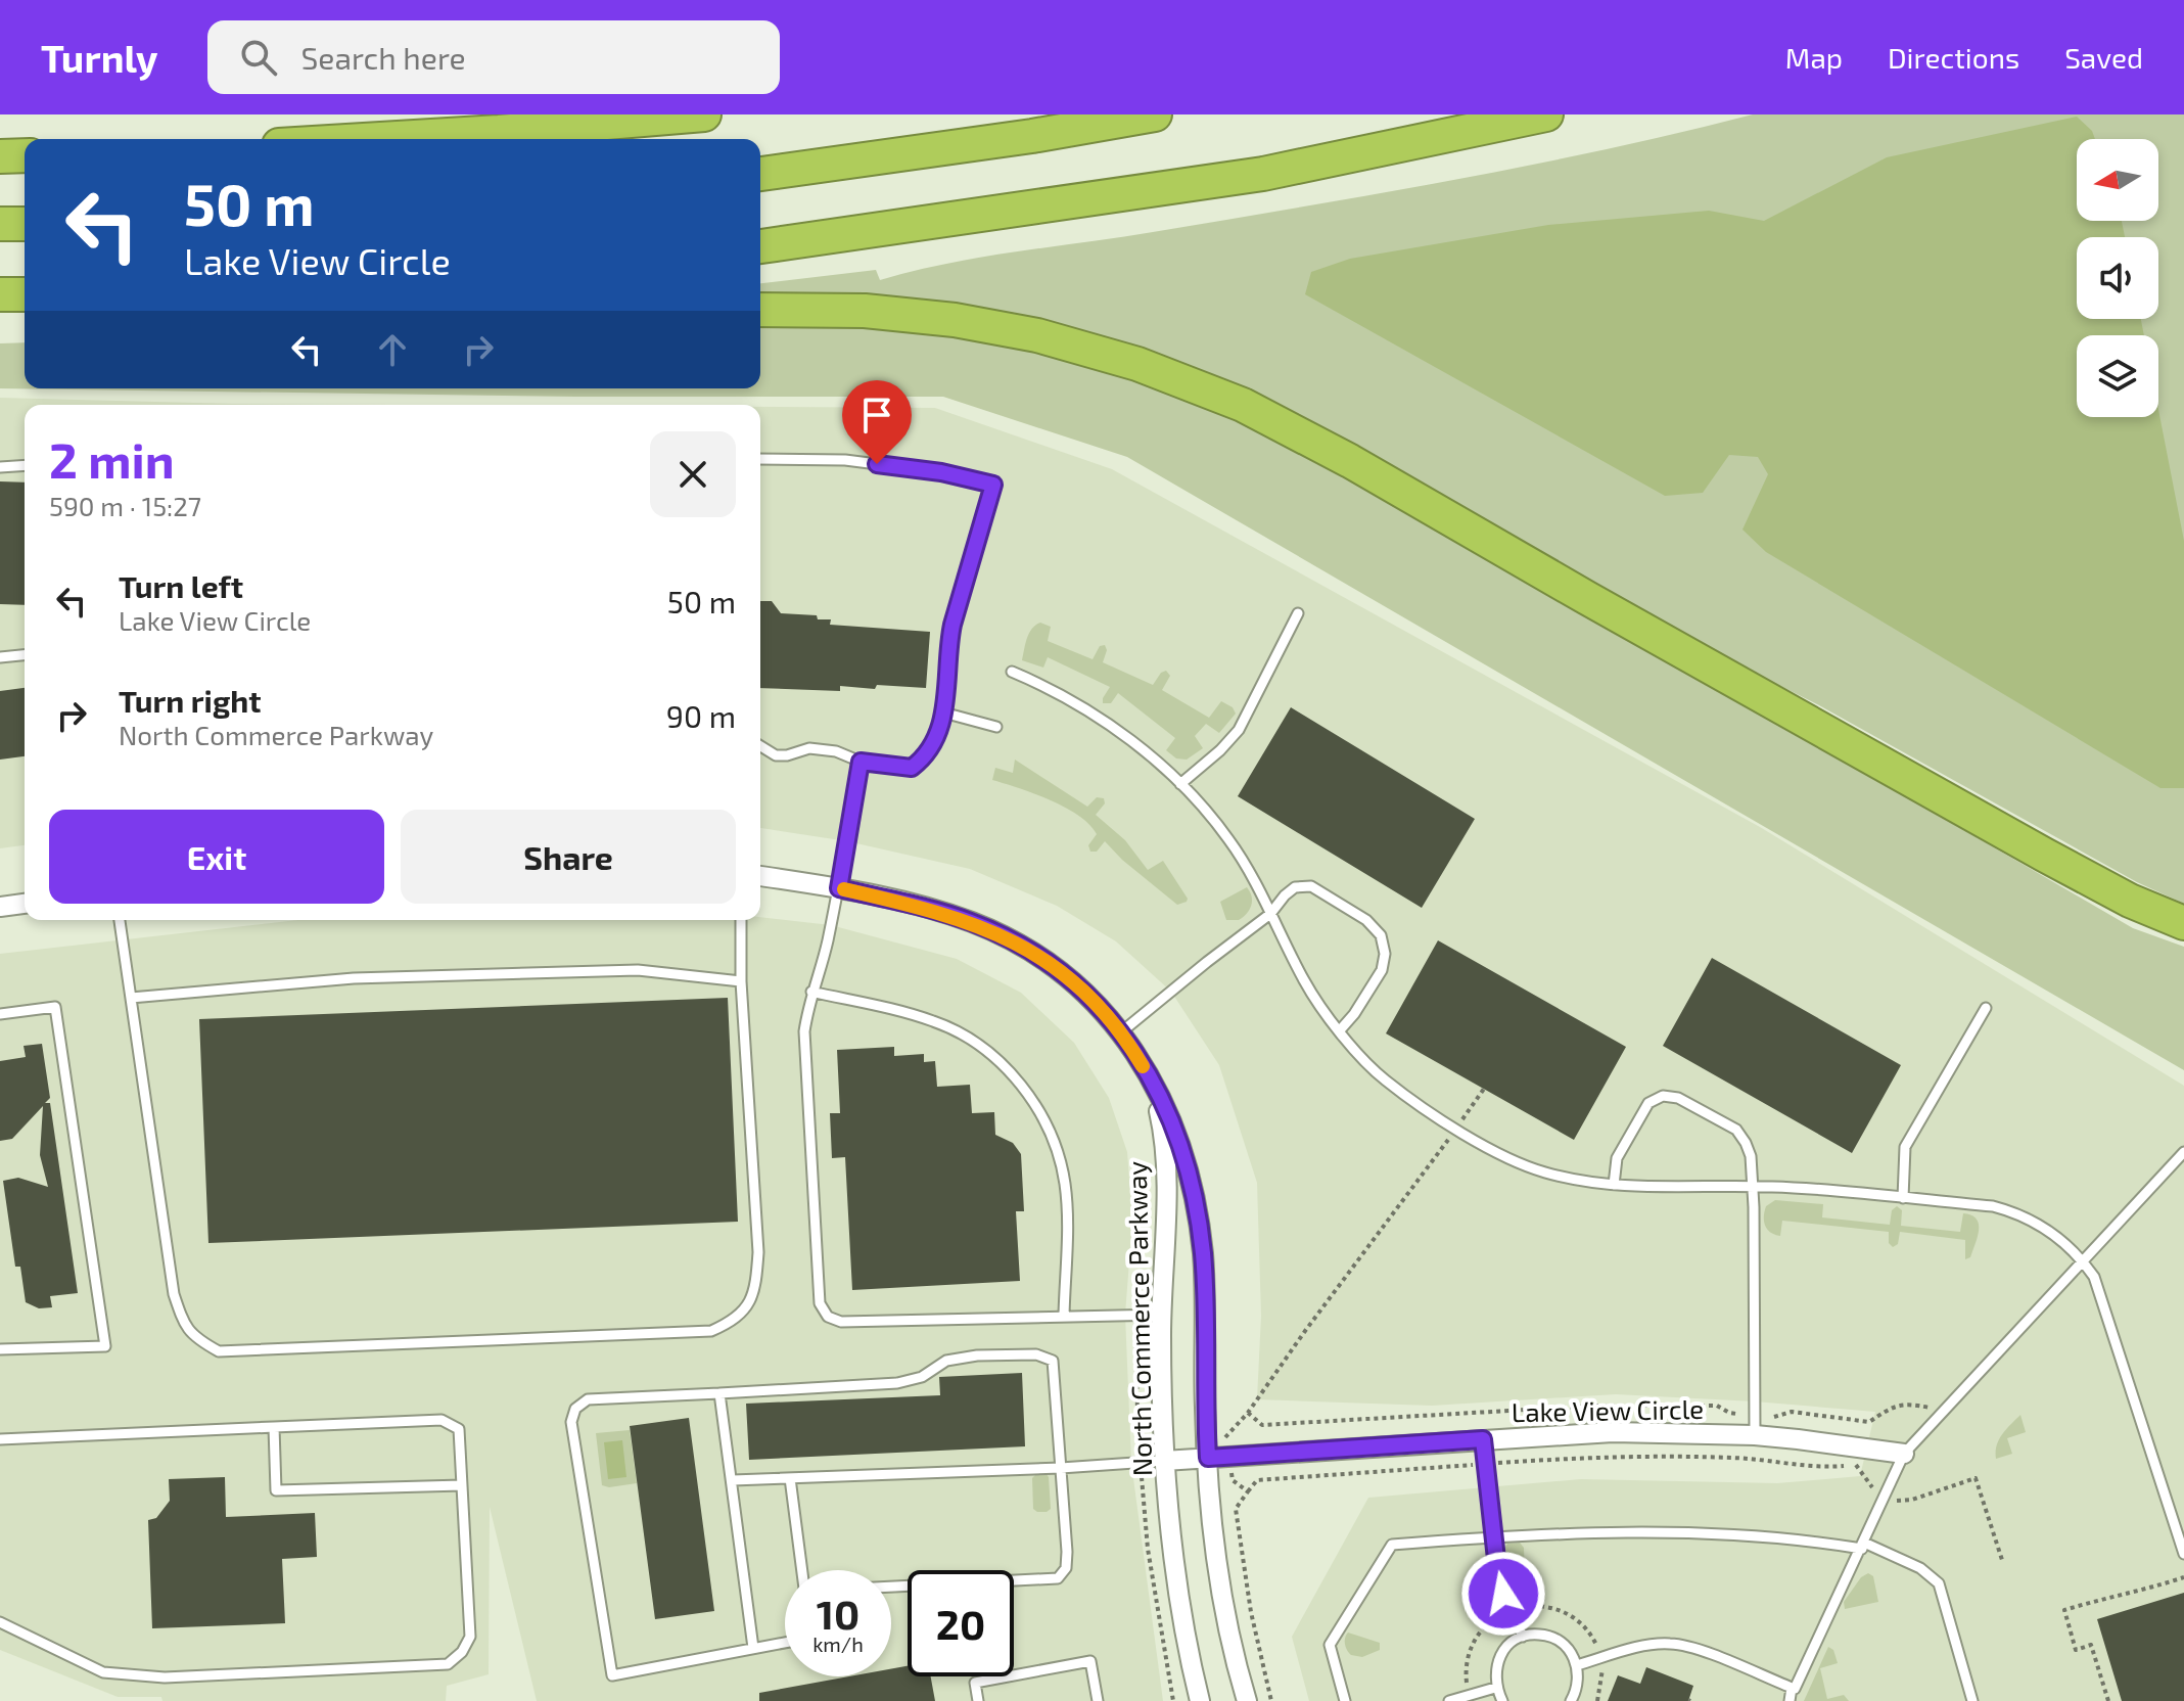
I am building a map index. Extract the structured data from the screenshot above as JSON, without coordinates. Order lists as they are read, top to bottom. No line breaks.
{"streets":{"street":["North Commerce Parkway","Lake View Circle"]},"crossings":[["North Commerce Parkway","Lake View Circle"]],"north":"left","page":{"header":"Turnly","search":"Search here","nav":["Map","Directions","Saved"],"turn":["50 m","Lake View Circle"],"heading":["2 min","590 m · 15:27"],"list":[{"name":"Turn left","note":"Lake View Circle","value":"50 m"},{"name":"Turn right","note":"North Commerce Parkway","value":"90 m"}],"buttons":["Exit","Share"],"speed":"10 km/h","limit":"20"}}
